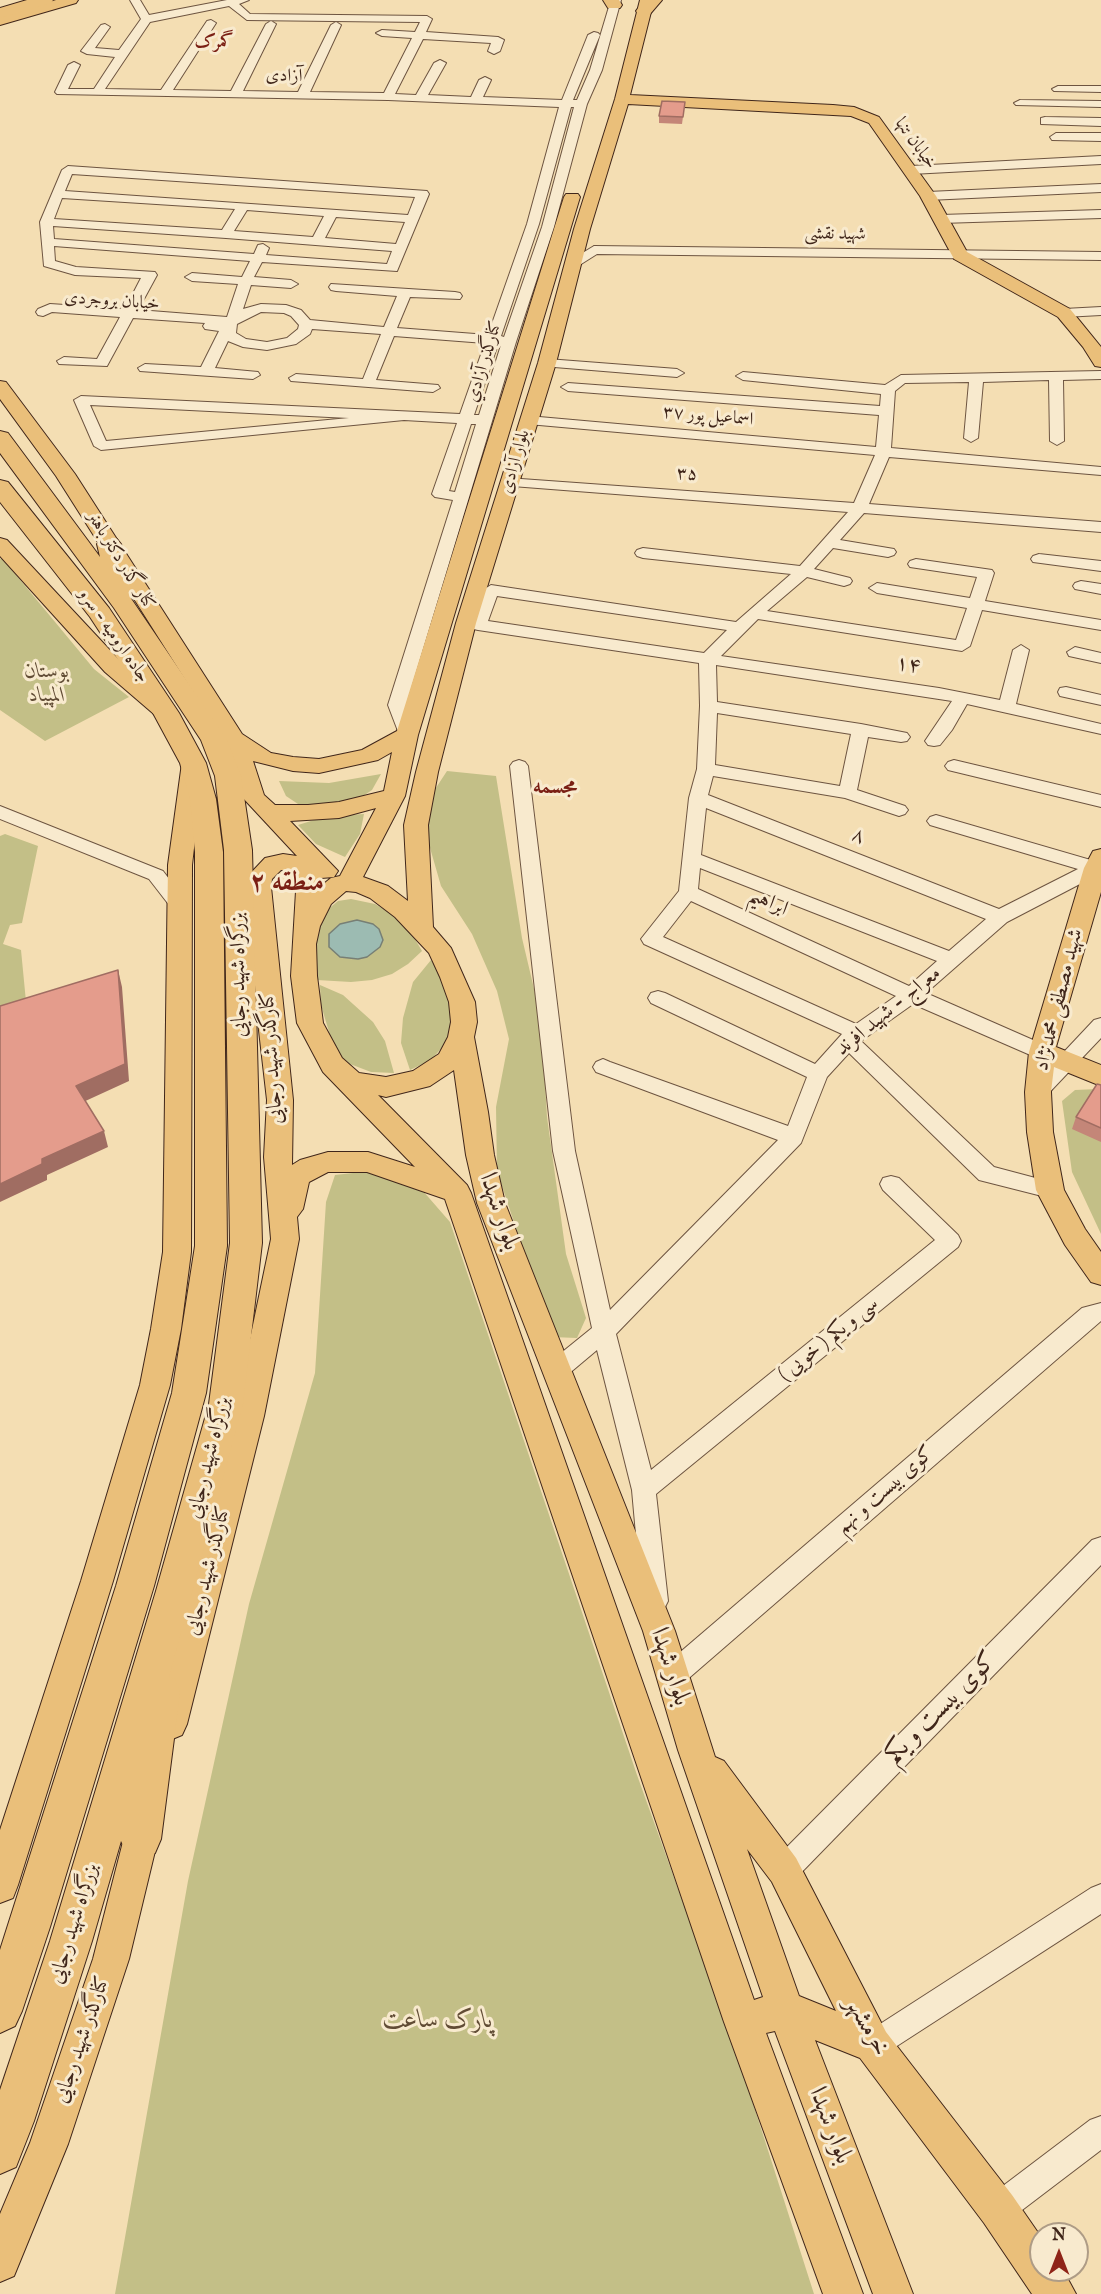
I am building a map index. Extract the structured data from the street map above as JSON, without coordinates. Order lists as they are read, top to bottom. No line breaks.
{"streets":{"highway":["جاده ارومیه - سرو","بزرگراه شهید رجایی"],"main road":["خیابان تنها","بلوار آزادی","کنار گذر دکتر باهنر","شهید مصطفی محمدنژاد","کنارگذر شهید رجایی","بلوار شهدا","خرمشهر"],"street":["آزادی","شهید نقشی","خیابان بروجردی","کنارگذر آزادي","اسماعیل پور ۳۷","۳۵","۱۴","۸","ابراهیم","معراج - شهید افرند","سی و یکم ( خویی )","کوی بیست و نهم","کوی بیست و یکم"]},"crossings":[["آزادی","کنارگذر آزادي"],["آزادی","بلوار آزادی"],["خیابان تنها","شهید نقشی"],["خیابان تنها","بلوار آزادی"],["شهید نقشی","بلوار آزادی"],["کنارگذر آزادي","بلوار آزادی"],["اسماعیل پور ۳۷","بلوار آزادی"],["بلوار آزادی","۳۵"],["بلوار آزادی","۱۴"],["بلوار آزادی","کنارگذر شهید رجایی"],["بلوار آزادی","بلوار شهدا"],["کنار گذر دکتر باهنر","جاده ارومیه - سرو"],["کنار گذر دکتر باهنر","بزرگراه شهید رجایی"],["جاده ارومیه - سرو","بزرگراه شهید رجایی"],["۸","معراج - شهید افرند"],["ابراهیم","شهید مصطفی محمدنژاد"],["ابراهیم","معراج - شهید افرند"],["شهید مصطفی محمدنژاد","معراج - شهید افرند"],["معراج - شهید افرند","بلوار شهدا"],["کنارگذر شهید رجایی","بلوار شهدا"],["بلوار شهدا","کوی بیست و نهم"],["بلوار شهدا","خرمشهر"],["کوی بیست و یکم","خرمشهر"]],"districts":["گمرک","مجسمه","منطقه ۲"],"parks":["بوستان المپیاد","پارک ساعت"],"north":"top"}
